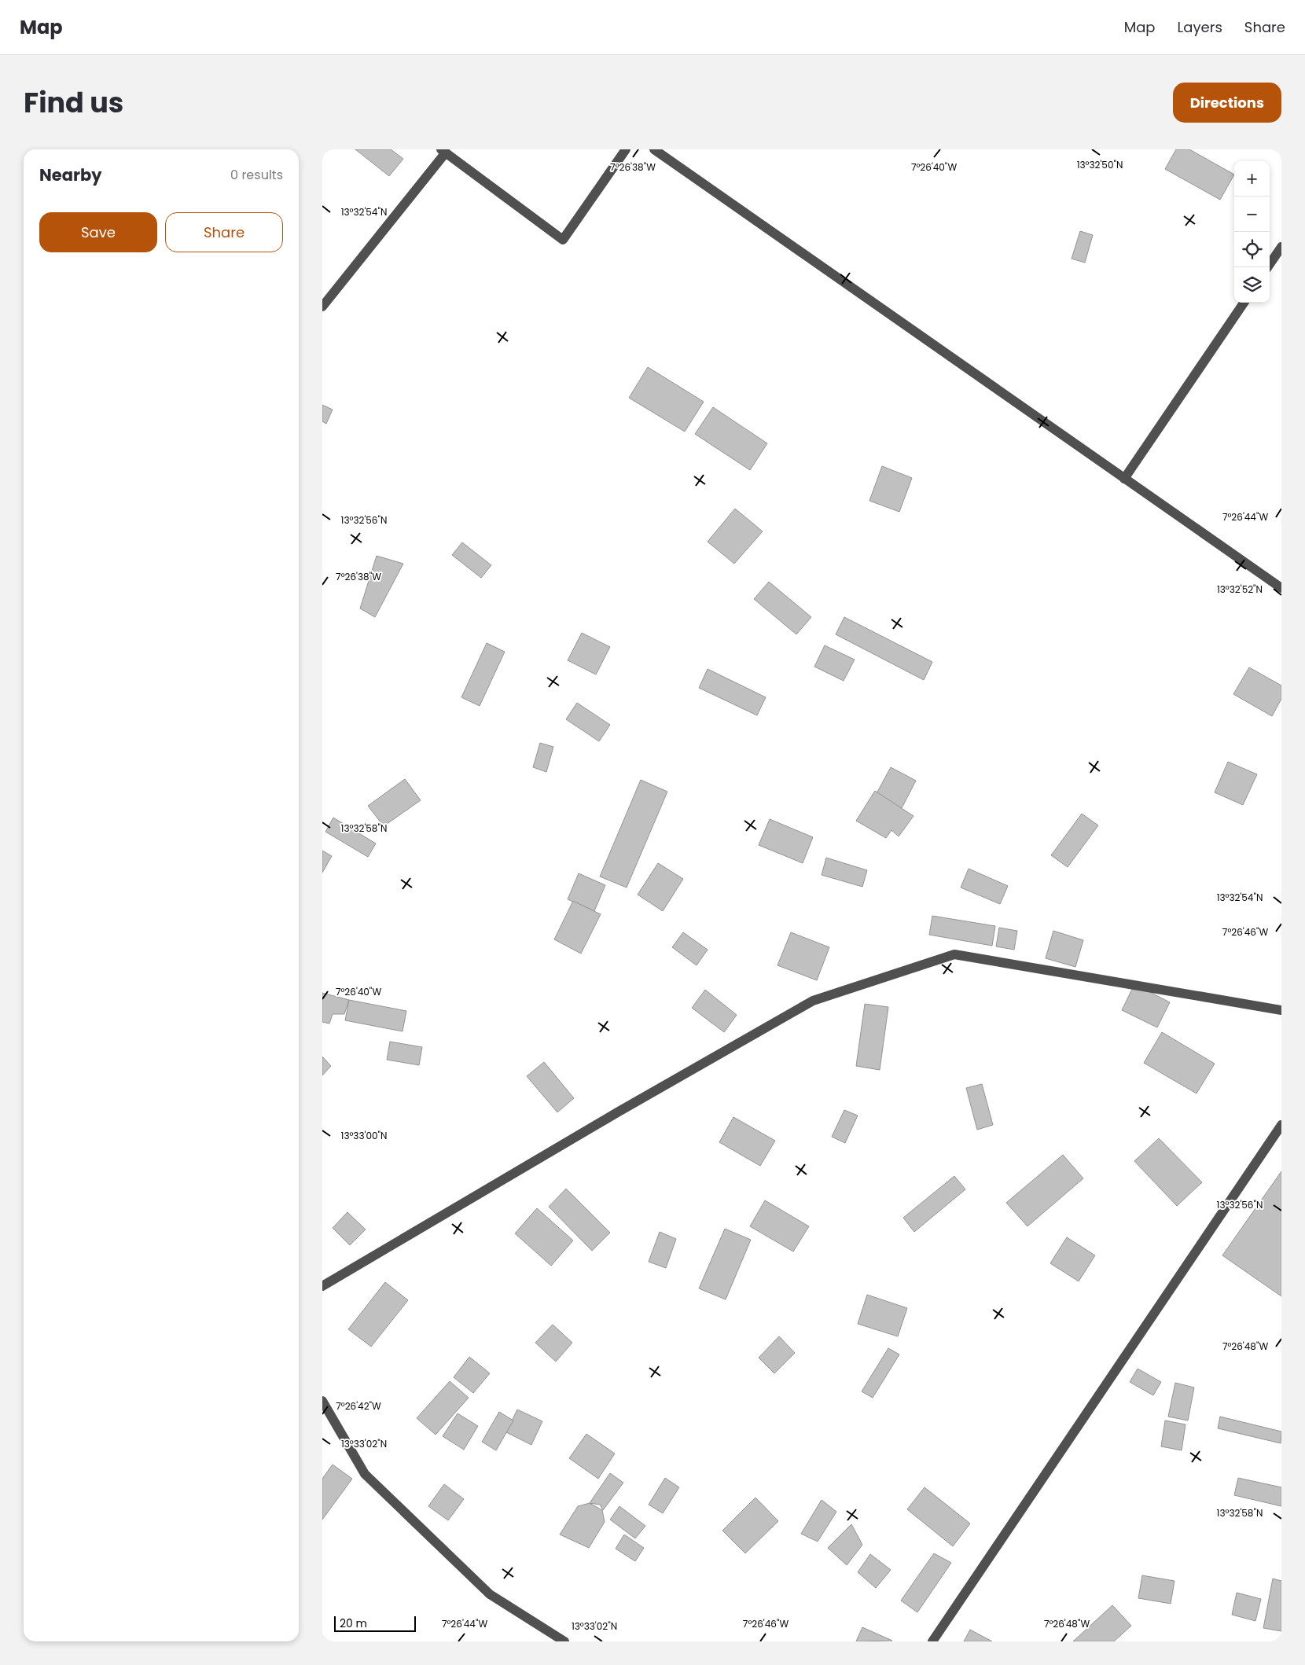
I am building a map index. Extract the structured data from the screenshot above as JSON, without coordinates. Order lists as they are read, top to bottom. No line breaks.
{"scale_bar":"20 m","page":{"header":"Map","nav":["Map","Layers","Share"],"title":"Find us","buttons":["Directions",["Save","Share"]],"heading":["Nearby","0 results"],"map_buttons":["+","−"],"scale":"20 m"},"coordinates":["13°32'50\"N","7°26'38\"W","7°26'40\"W","13°32'54\"N","7°26'44\"W","13°32'56\"N","13°32'52\"N","13°32'58\"N","7°26'46\"W","13°33'00\"N","7°26'48\"W","7°26'42\"W","13°33'02\"N"]}
